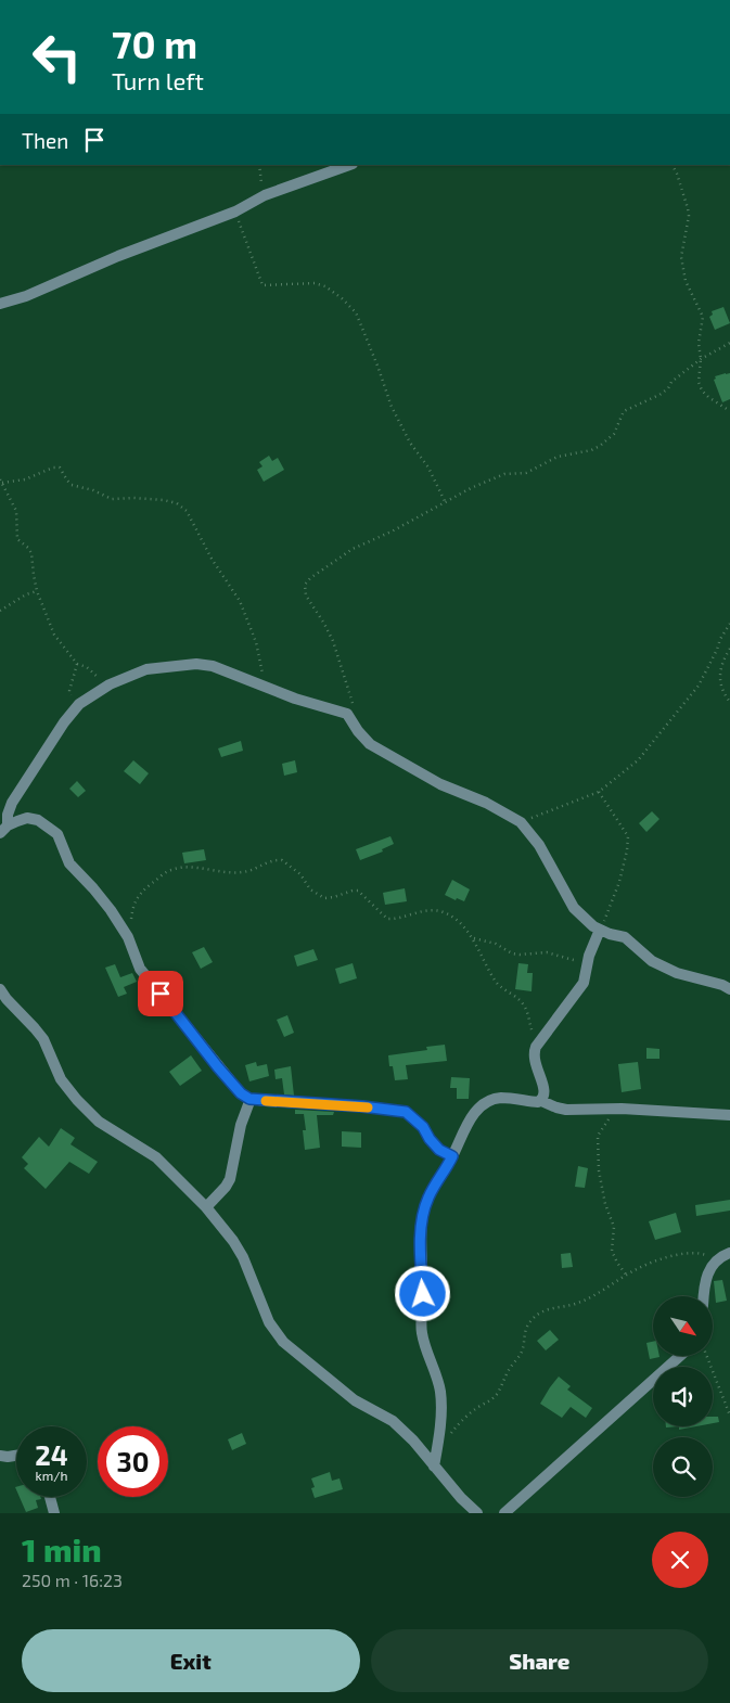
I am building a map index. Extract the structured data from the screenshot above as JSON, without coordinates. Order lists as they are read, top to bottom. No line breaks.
{"north":"bottom right","page":{"turn":["70 m","Turn left"],"then":"Then","speed":"24 km/h","limit":"30","heading":["1 min","250 m · 16:23"],"buttons":["Exit","Share"]}}
